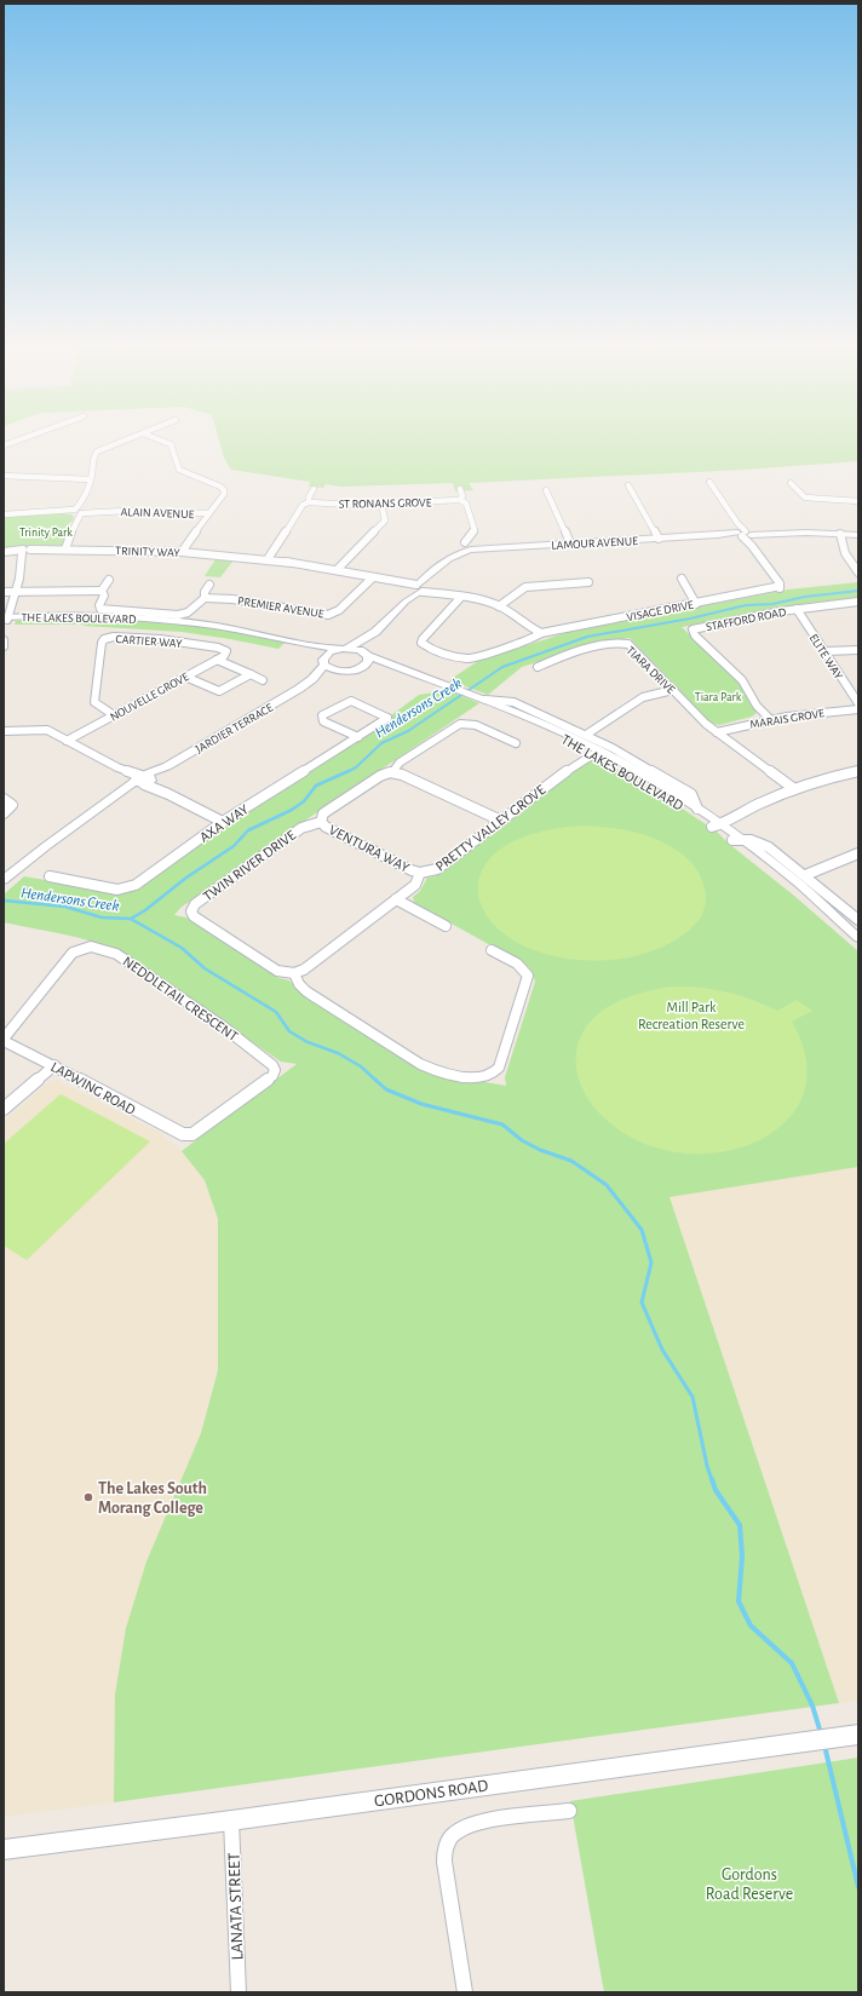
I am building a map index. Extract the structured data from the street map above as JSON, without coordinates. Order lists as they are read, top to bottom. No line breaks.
{"streets":{"street":["ST RONANS GROVE","ALAIN AVENUE","LAMOUR AVENUE","TRINITY WAY","PREMIER AVENUE","VISAGE DRIVE","THE LAKES BOULEVARD","STAFFORD ROAD","CARTIER WAY","ELITE WAY","TIARA DRIVE","NOUVELLE GROVE","MARAIS GROVE","JARDIER TERRACE","AXA WAY","PRETTY VALLEY GROVE","VENTURA WAY","TWIN RIVER DRIVE","NEDDLETAIL CRESCENT","LAPWING ROAD","GORDONS ROAD","LANATA STREET"]},"crossings":[["LAMOUR AVENUE","VISAGE DRIVE"],["TRINITY WAY","PREMIER AVENUE"],["TRINITY WAY","VISAGE DRIVE"],["THE LAKES BOULEVARD","JARDIER TERRACE"],["THE LAKES BOULEVARD","PRETTY VALLEY GROVE"],["STAFFORD ROAD","ELITE WAY"],["STAFFORD ROAD","MARAIS GROVE"],["CARTIER WAY","NOUVELLE GROVE"],["TIARA DRIVE","MARAIS GROVE"],["PRETTY VALLEY GROVE","VENTURA WAY"],["PRETTY VALLEY GROVE","TWIN RIVER DRIVE"],["VENTURA WAY","TWIN RIVER DRIVE"],["NEDDLETAIL CRESCENT","LAPWING ROAD"],["GORDONS ROAD","LANATA STREET"]],"water":["Hendersons Creek"],"parks":["Trinity Park","Tiara Park","Mill Park Recreation Reserve","Gordons Road Reserve"],"places":["The Lakes South Morang College"]}
